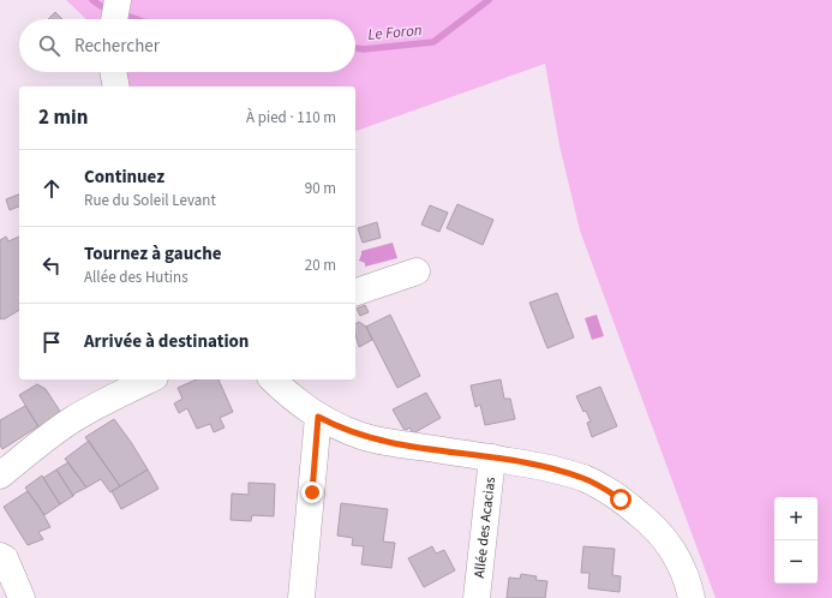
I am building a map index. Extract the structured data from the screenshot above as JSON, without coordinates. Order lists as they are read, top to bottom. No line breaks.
{"streets":{"street":["Allée des Acacias"]},"water":["Le Foron"],"page":{"search":"Rechercher","heading":["2 min","À pied · 110 m"],"list":[["Continuez","Rue du Soleil Levant","90 m"],["Tournez à gauche","Allée des Hutins","20 m"],"Arrivée à destination"],"map_buttons":["+","−"]}}
